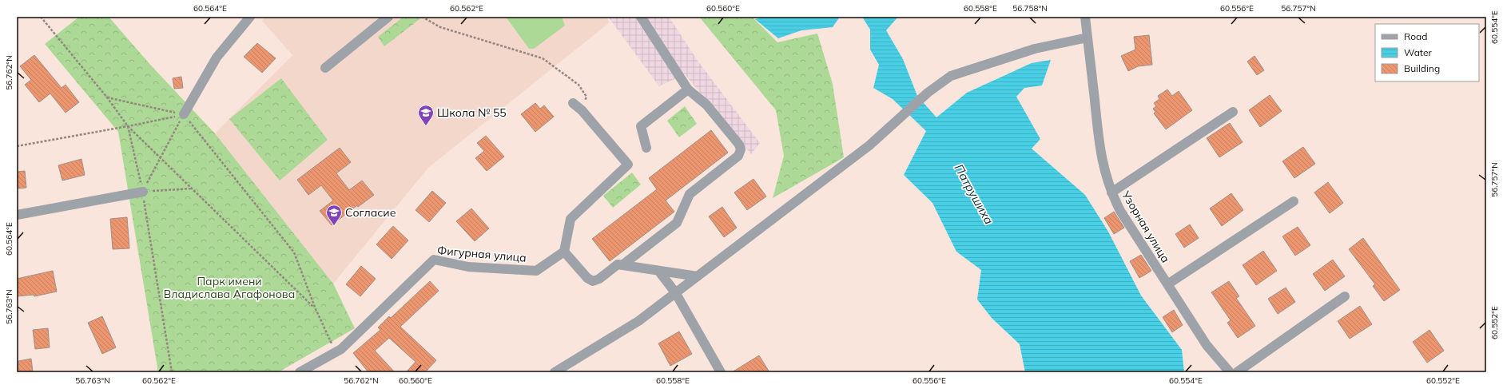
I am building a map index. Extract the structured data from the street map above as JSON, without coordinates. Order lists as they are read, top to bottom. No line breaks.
{"streets":{"street":["Узорная улица","Фигурная улица"]},"water":["Патрушиха"],"parks":["Парк имени Владислава Агафонова"],"places":{"school or university":["Школа № 55","Согласие"]},"legend":["Road","Water","Building"],"coordinates":["60.564°E","60.562°E","60.560°E","60.558°E","56.758°N","60.556°E","56.757°N","60.554°E","56.762°N","56.763°N","60.552°E"]}
